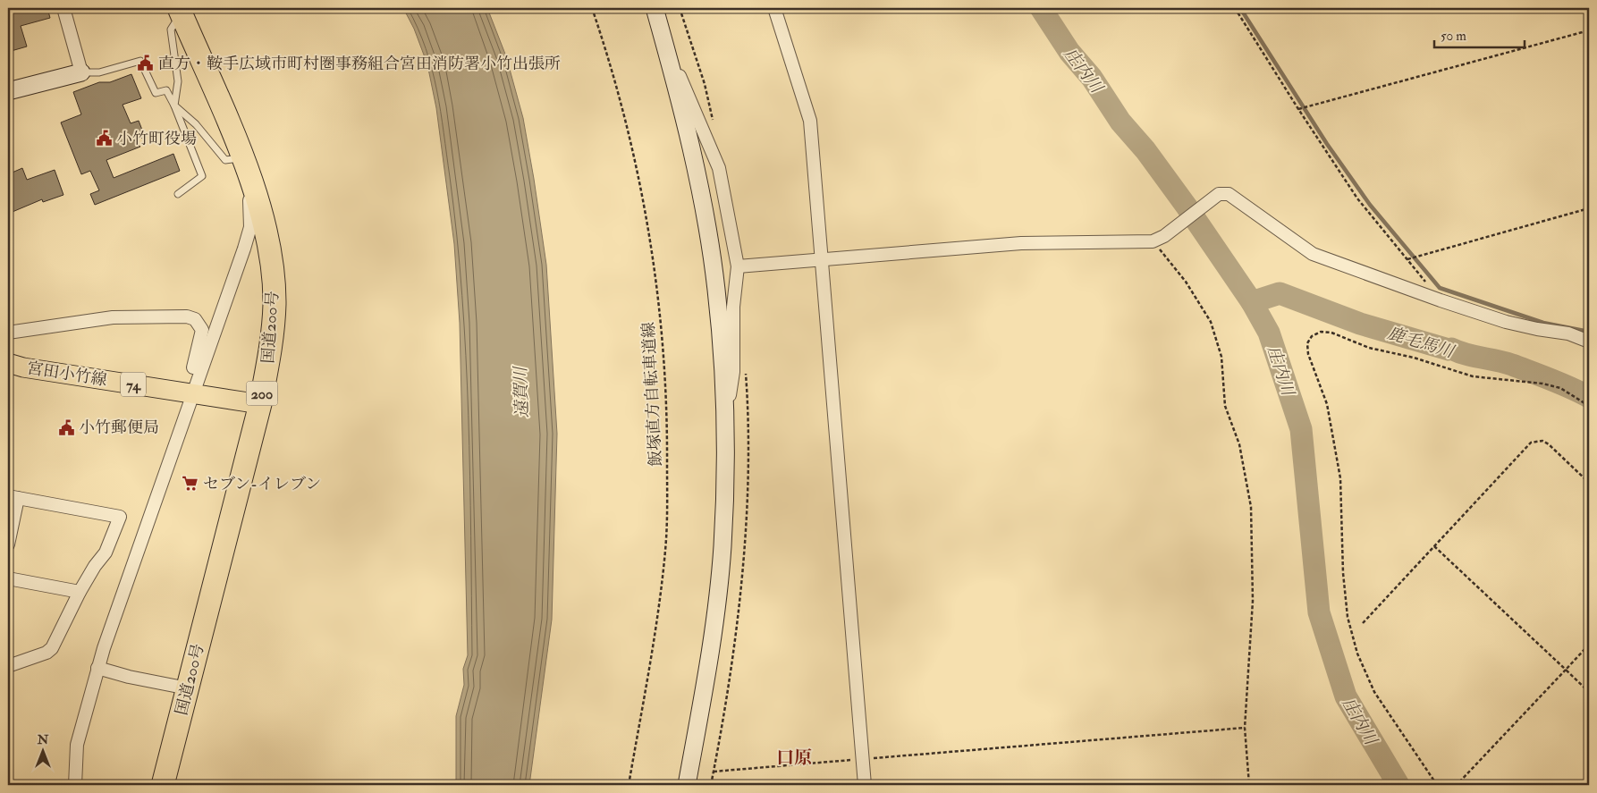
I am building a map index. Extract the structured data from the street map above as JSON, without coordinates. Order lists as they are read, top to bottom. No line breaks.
{"streets":{"highway":["国道200号","200"],"main road":["宮田小竹線","74"],"path":["飯塚直方自転車道線"]},"crossings":[["国道200号","宮田小竹線"]],"districts":["口原"],"water":["庄内川","鹿毛馬川","遠賀川"],"places":{"public building":["直方・鞍手広域市町村圏事務組合宮田消防署小竹出張所","小竹町役場","小竹郵便局"],"supermarket":["セブン-イレブン"]},"scale_bar":"50 m","north":"top"}
